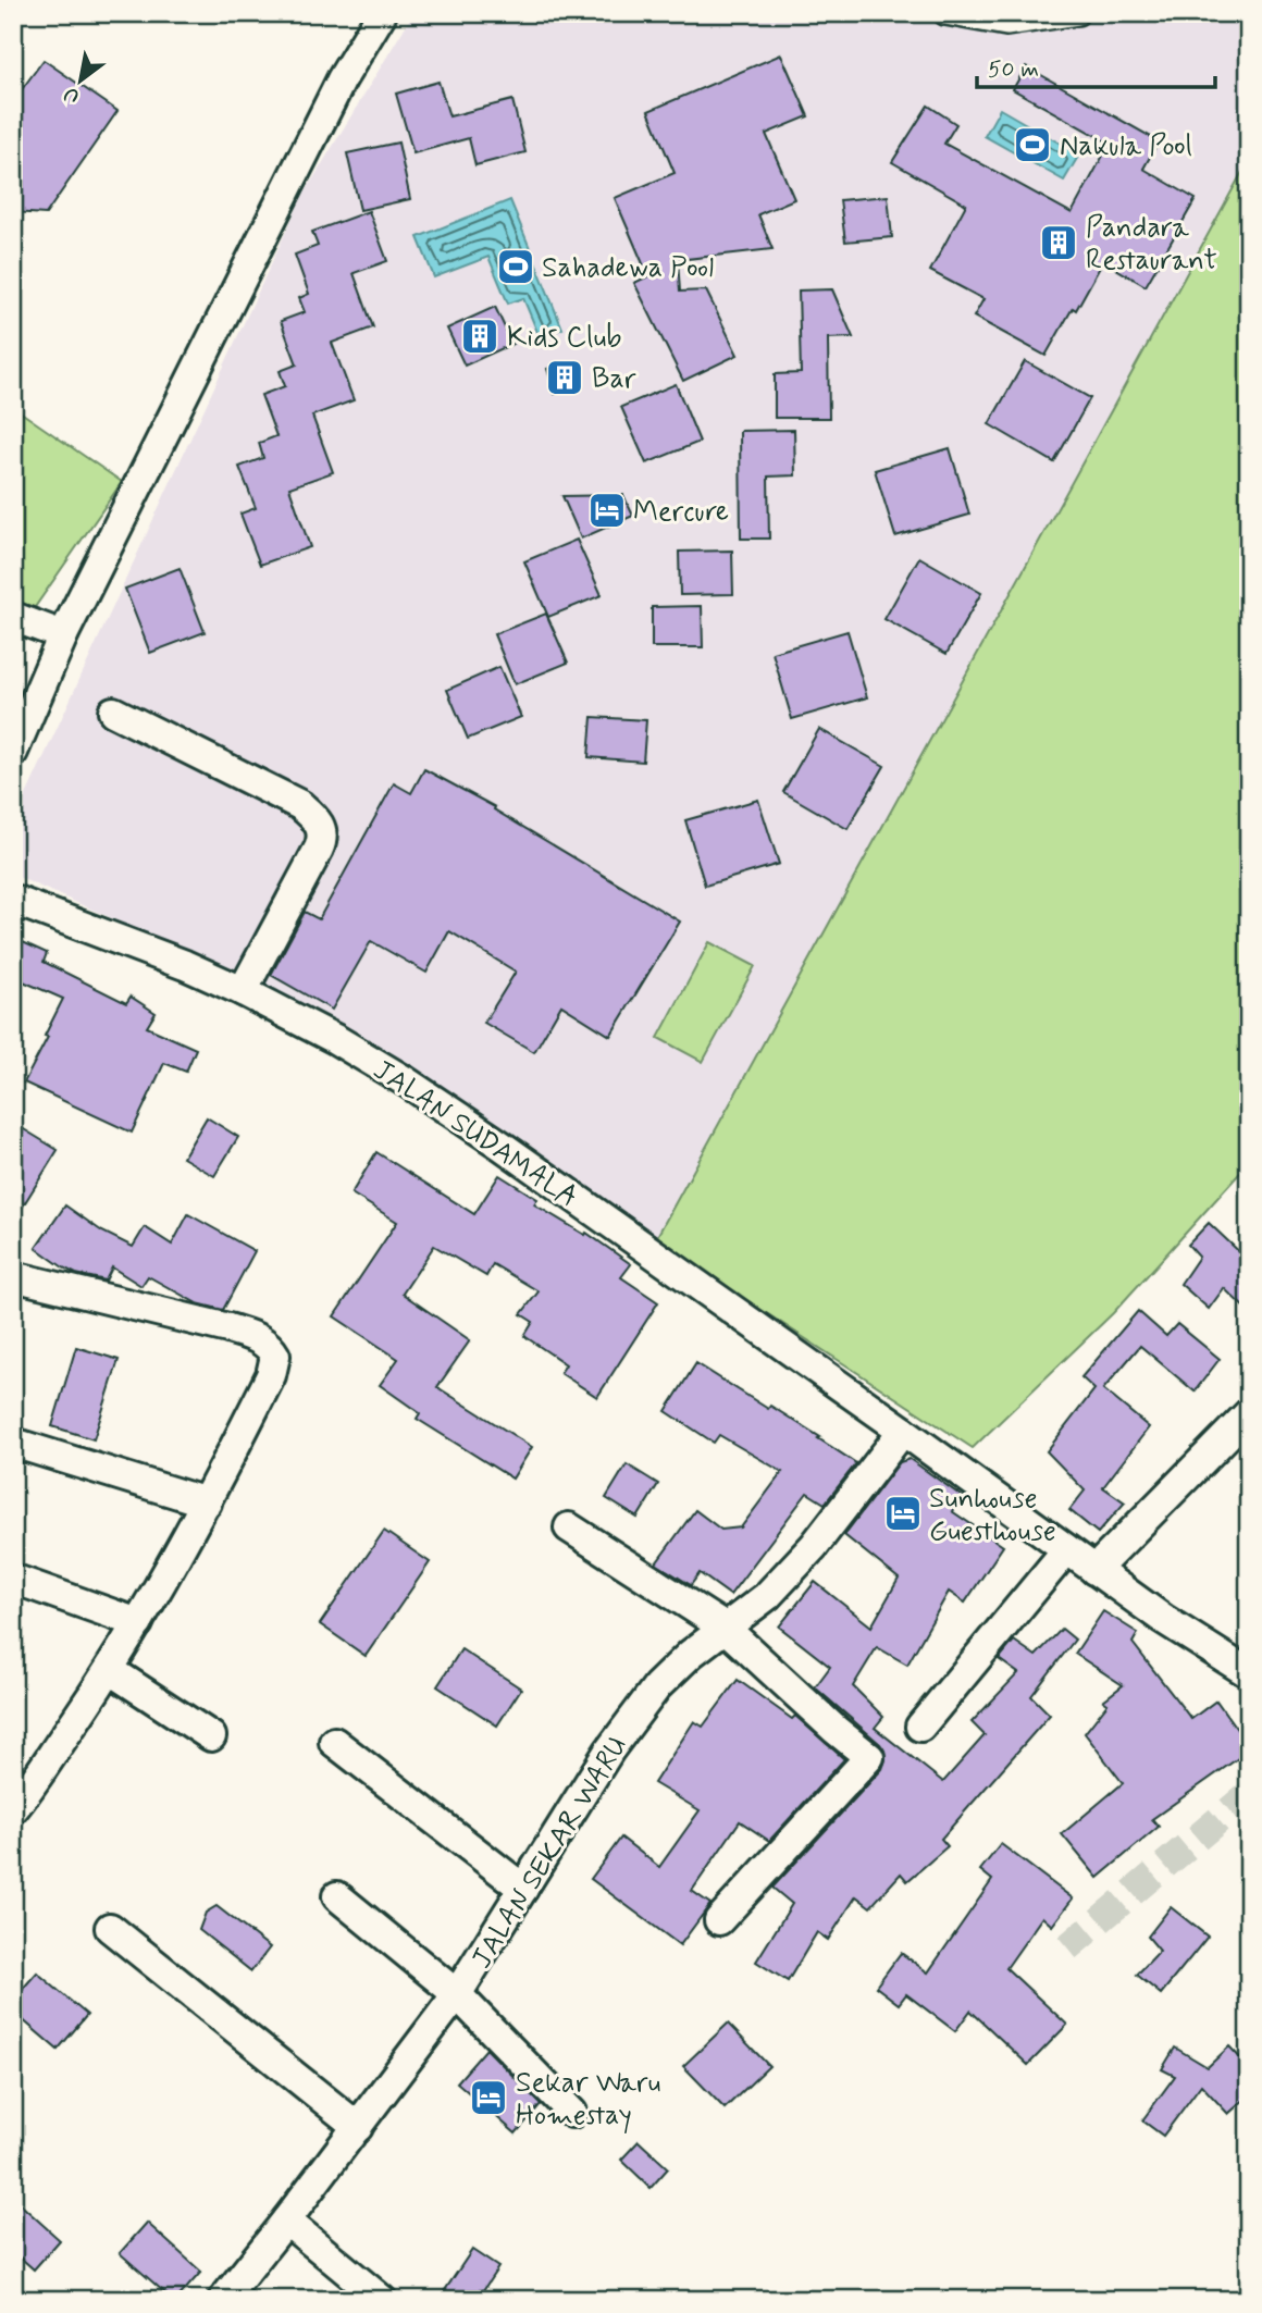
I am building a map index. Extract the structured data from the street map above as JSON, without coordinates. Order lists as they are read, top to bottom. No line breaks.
{"streets":{"street":["JALAN SUDAMALA","JALAN SEKAR WARU"]},"crossings":[["JALAN SUDAMALA","JALAN SEKAR WARU"]],"places":{"sports":["Nakula Pool","Sahadewa Pool"],"building":["Pandara Restaurant","Kids Club","Bar"],"hotel":["Mercure","Sunhouse Guesthouse","Sekar Waru Homestay"]},"scale_bar":"50 m","north":"bottom left"}
